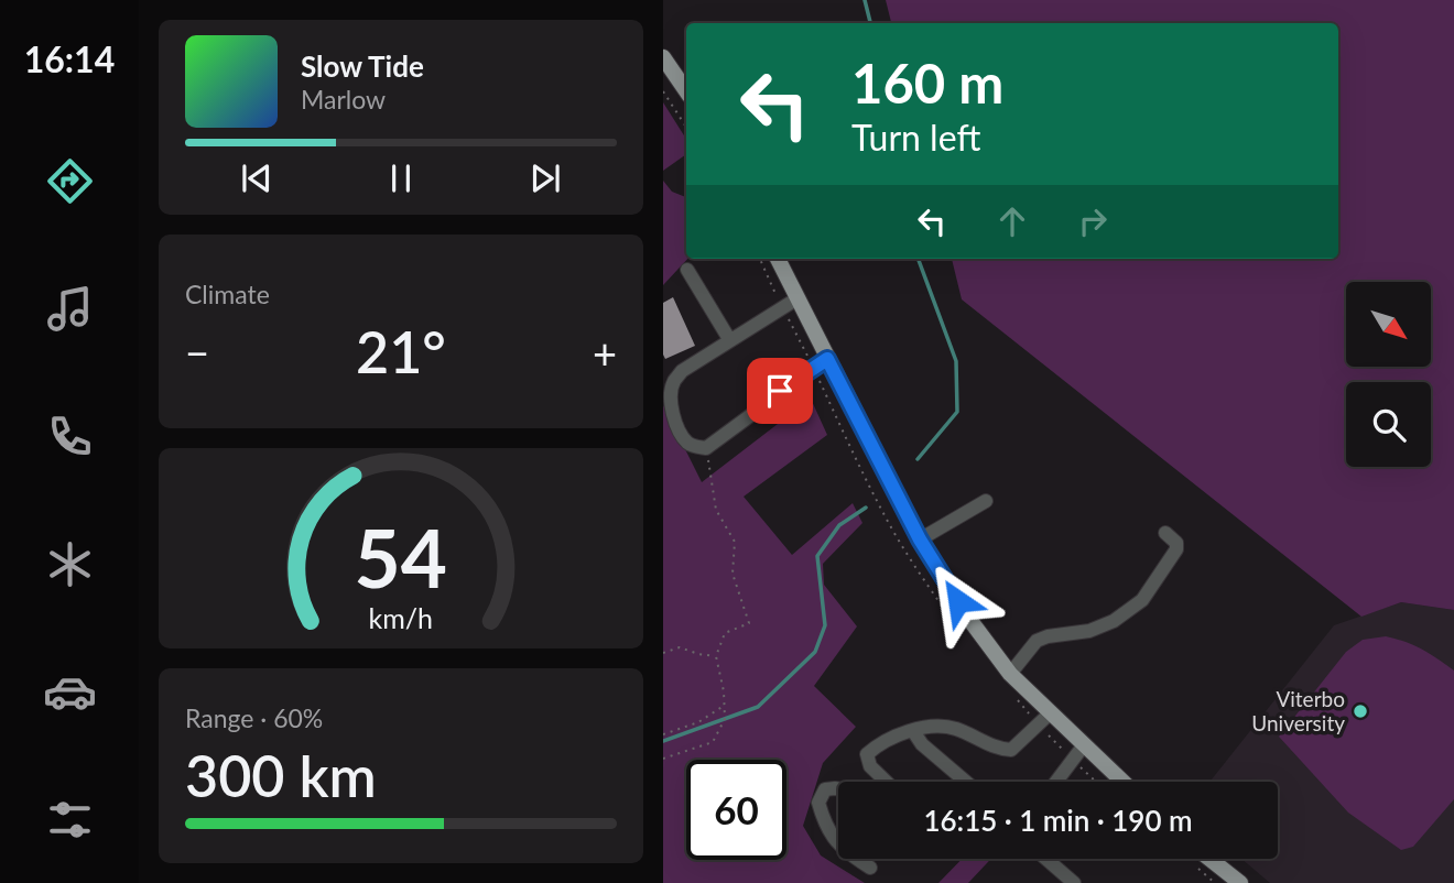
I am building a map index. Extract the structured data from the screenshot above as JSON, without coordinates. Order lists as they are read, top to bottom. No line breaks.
{"places":["Viterbo University"],"north":"bottom right","page":{"tabs":"16:14","turn":["160 m","Turn left"],"song":["Slow Tide","Marlow"],"tile":["Climate",["Range · 60%","300 km"]],"heat":["−","21°","+"],"limit":"60","trip":"16:15 · 1 min · 190 m","gauge":["54","km/h"]}}
